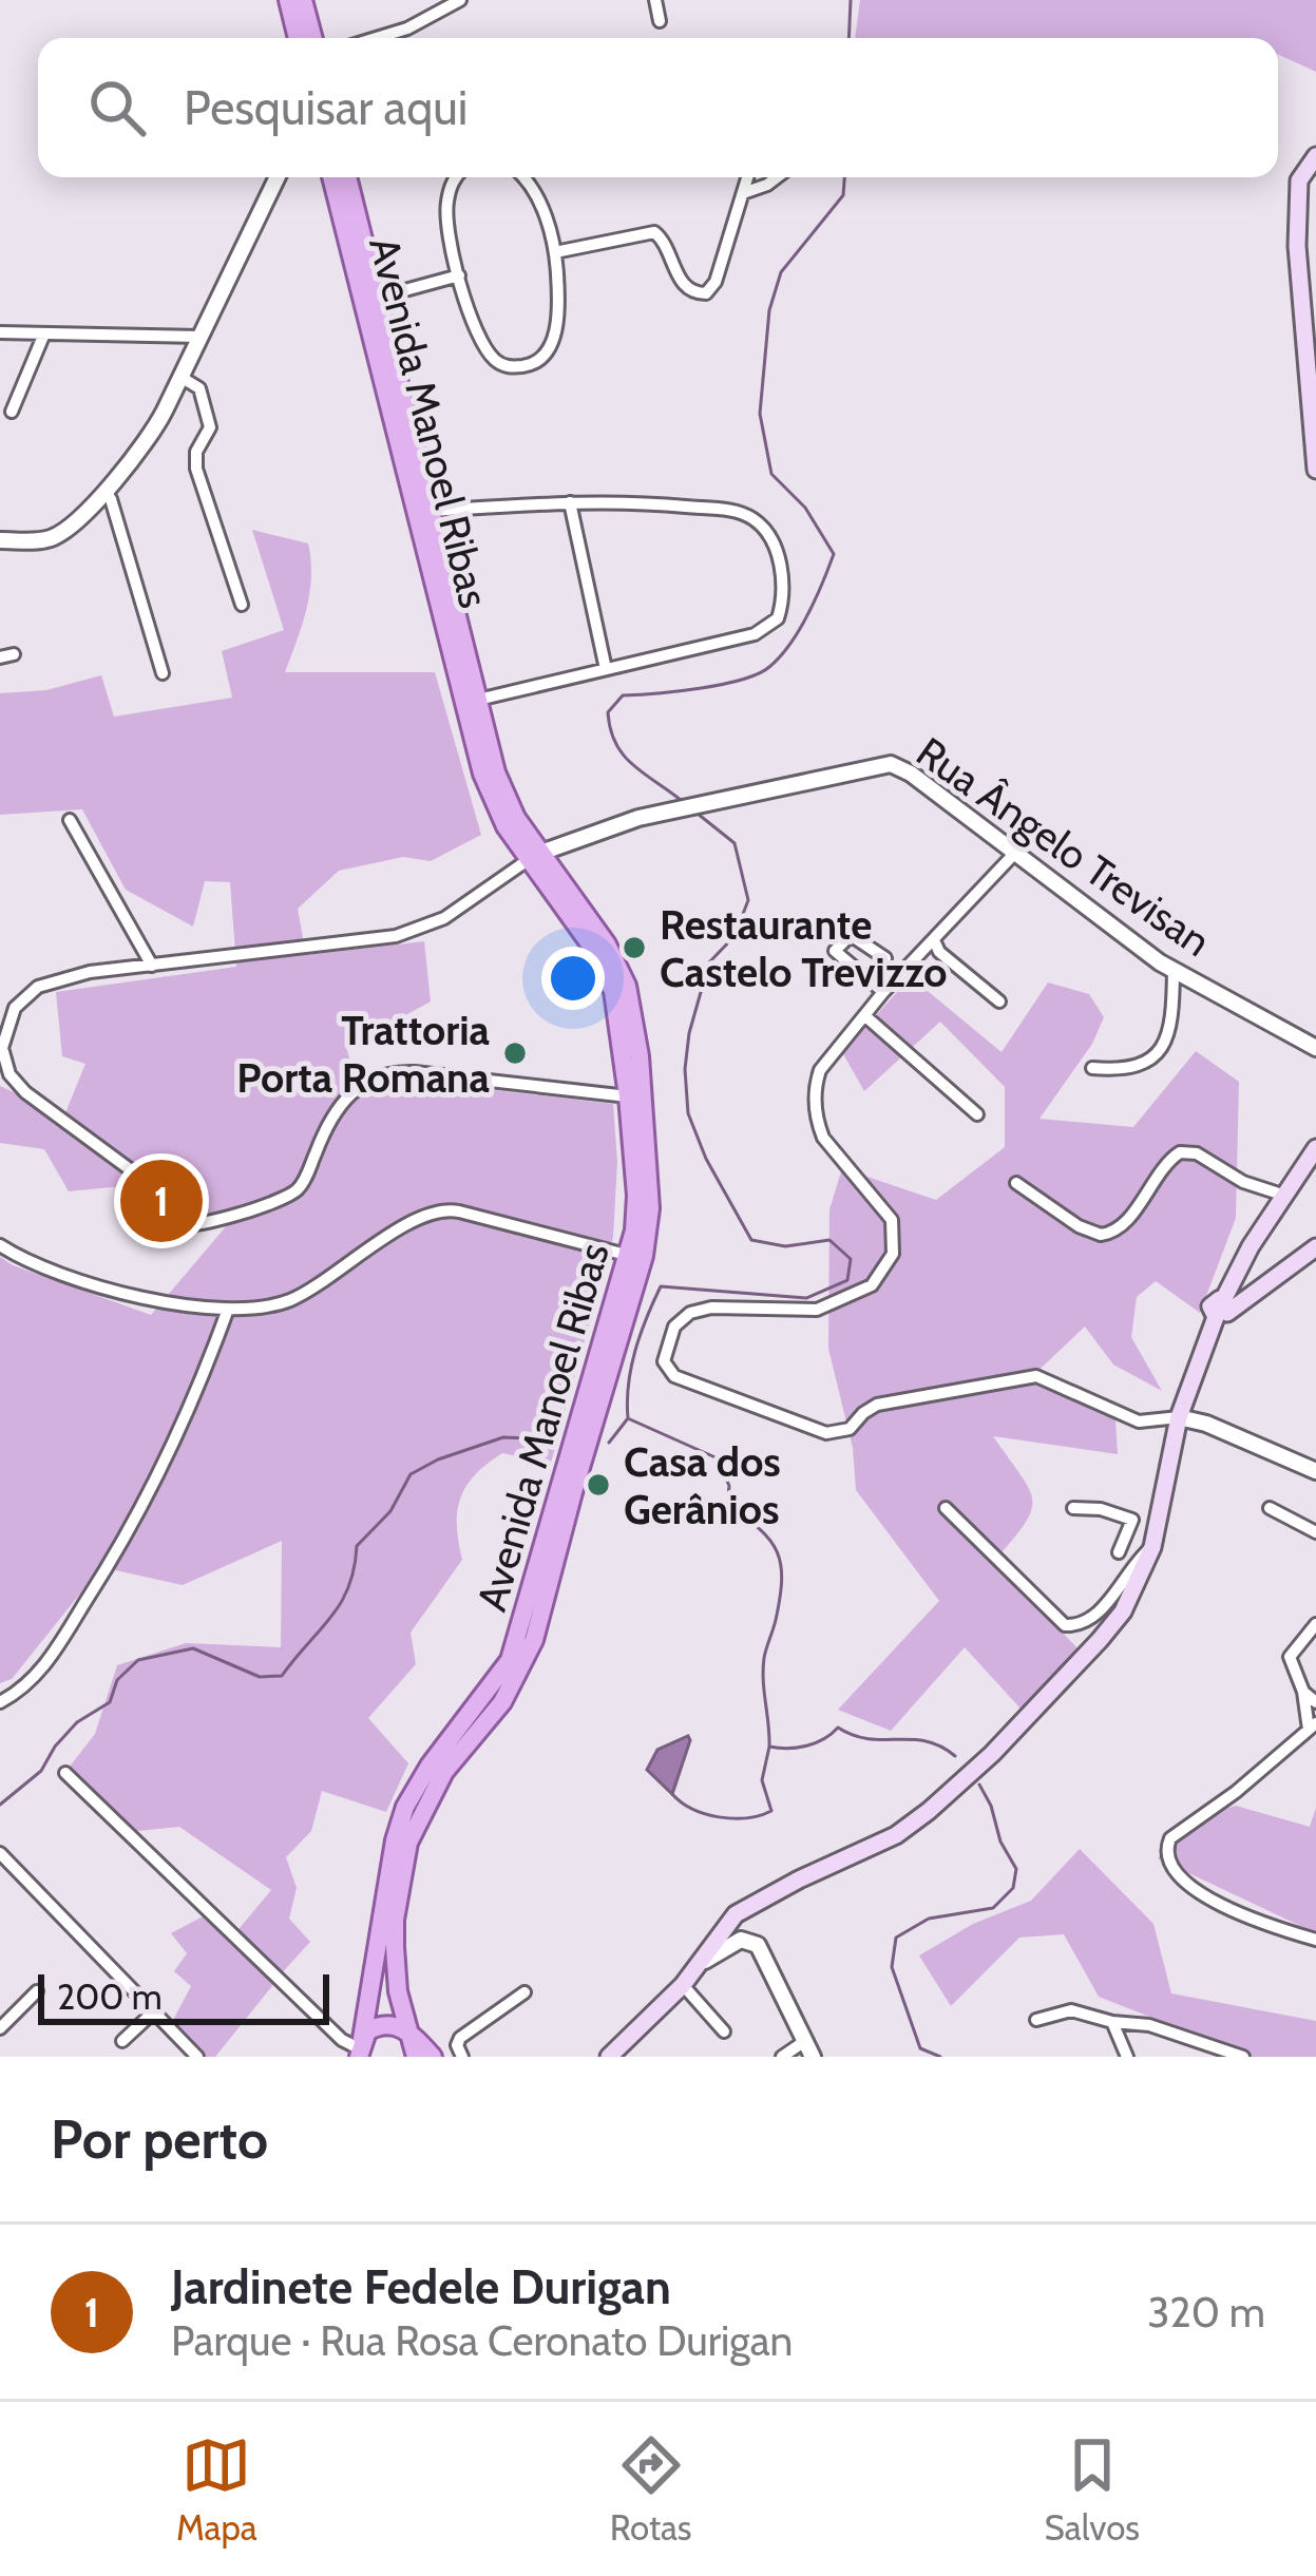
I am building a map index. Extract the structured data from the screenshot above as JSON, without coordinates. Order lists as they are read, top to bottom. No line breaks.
{"streets":{"main road":["Avenida Manoel Ribas"],"street":["Rua Ângelo Trevisan"]},"crossings":[["Avenida Manoel Ribas","Rua Ângelo Trevisan"]],"places":["Restaurante Castelo Trevizzo","Trattoria Porta Romana","Casa dos Gerânios"],"scale_bar":"200 m","page":{"search":"Pesquisar aqui","pins":"1","scale":"200 m","heading":"Por perto","list":[{"mark":"1","name":"Jardinete Fedele Durigan","note":"Parque · Rua Rosa Ceronato Durigan","value":"320 m"}],"nav":["Mapa","Rotas","Salvos"]}}
